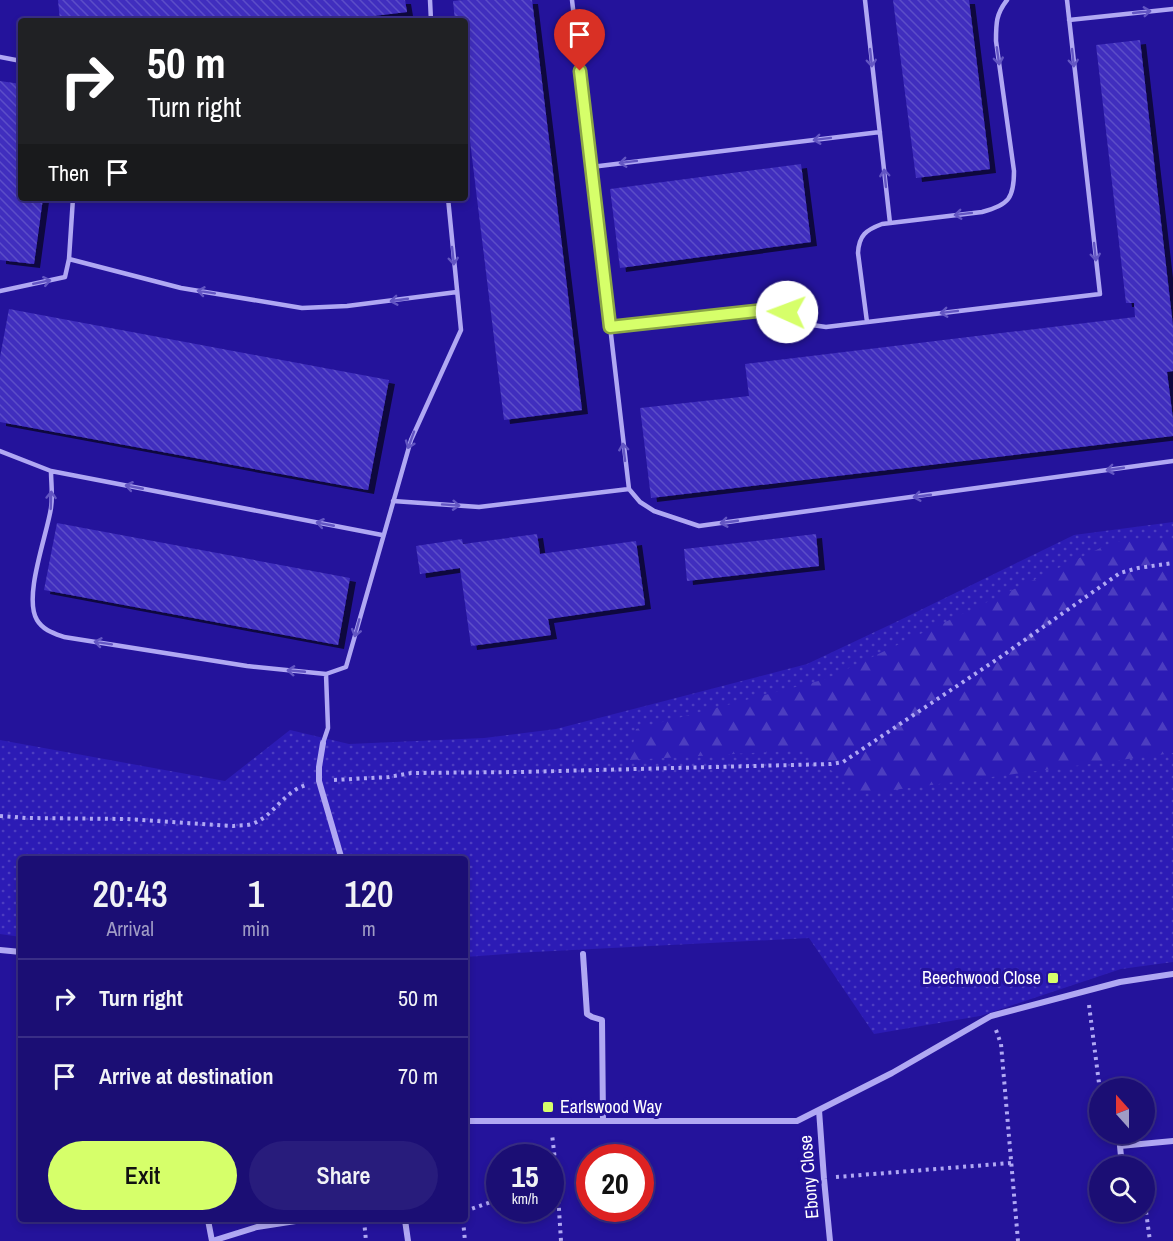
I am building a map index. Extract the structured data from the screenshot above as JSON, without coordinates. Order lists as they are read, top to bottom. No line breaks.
{"streets":{"street":["Ebony Close"]},"places":{"transit":["Beechwood Close","Earlswood Way"]},"north":"top","page":{"turn":["50 m","Turn right"],"then":"Then","eta":["20:43","Arrival","1","min","120","m"],"list":[{"name":"Turn right","value":"50 m"},{"name":"Arrive at destination","value":"70 m"}],"buttons":["Exit","Share"],"speed":"15 km/h","limit":"20"}}
